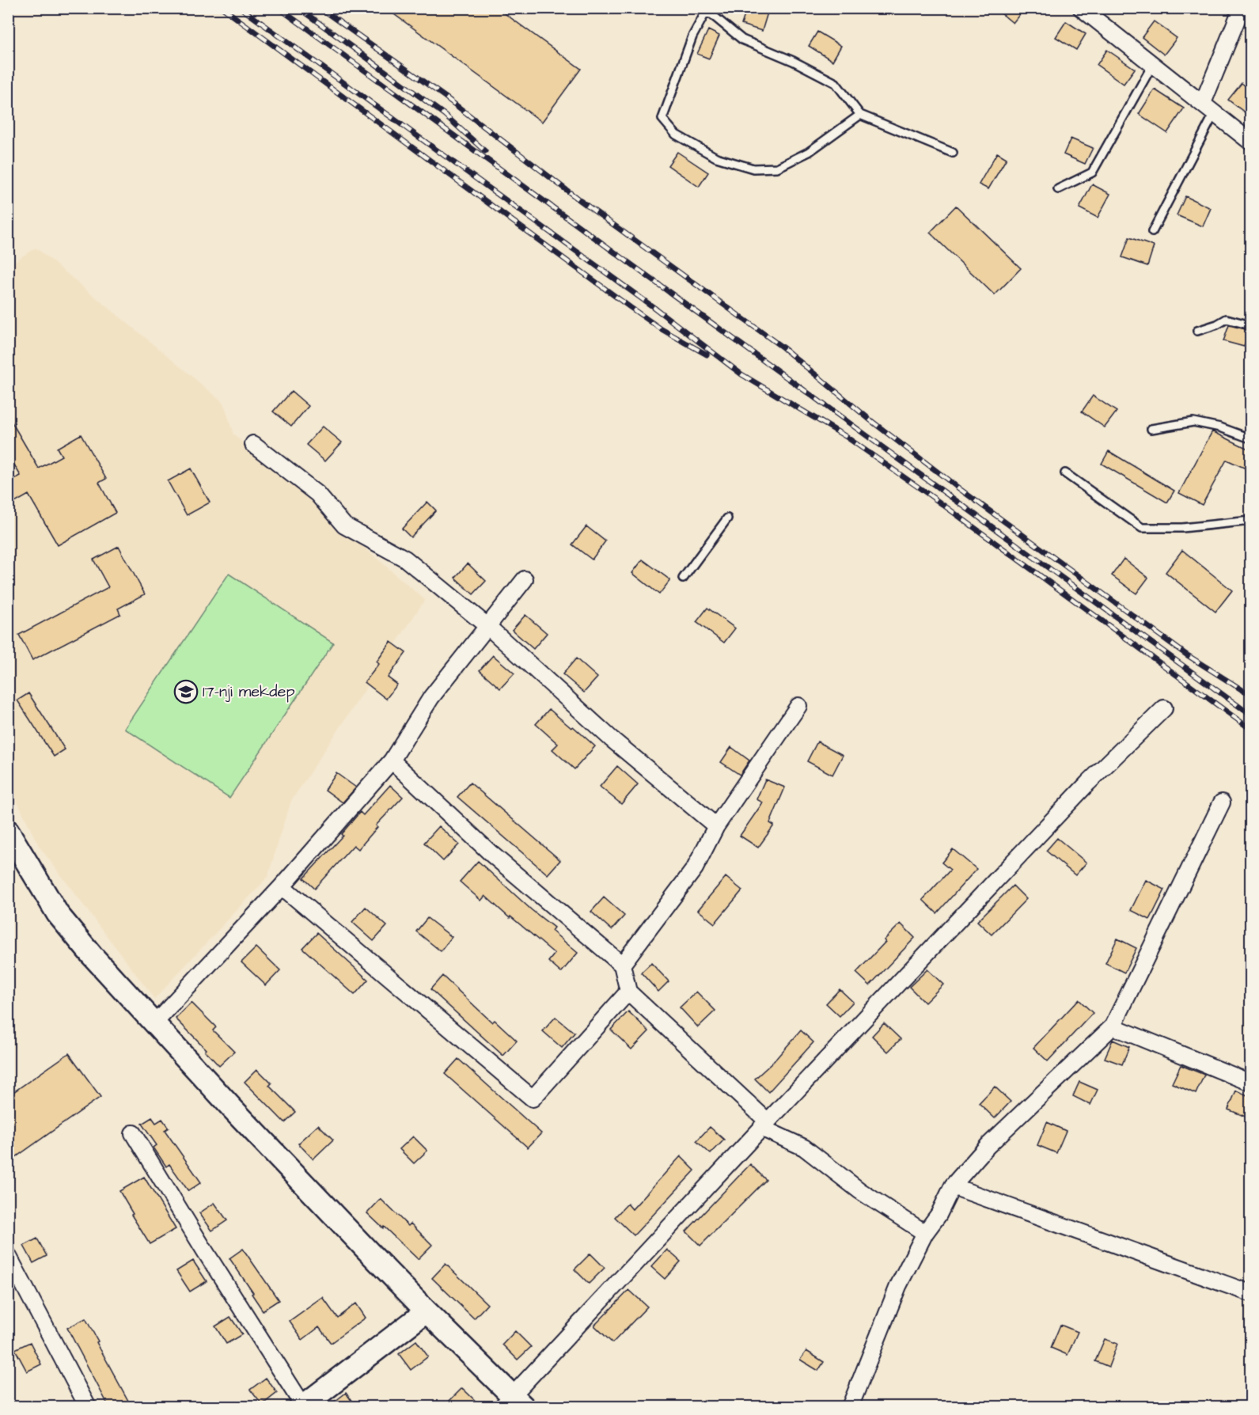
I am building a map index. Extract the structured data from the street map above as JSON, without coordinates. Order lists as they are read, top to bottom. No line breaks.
{"places":{"school or university":["17-nji mekdep"]}}
